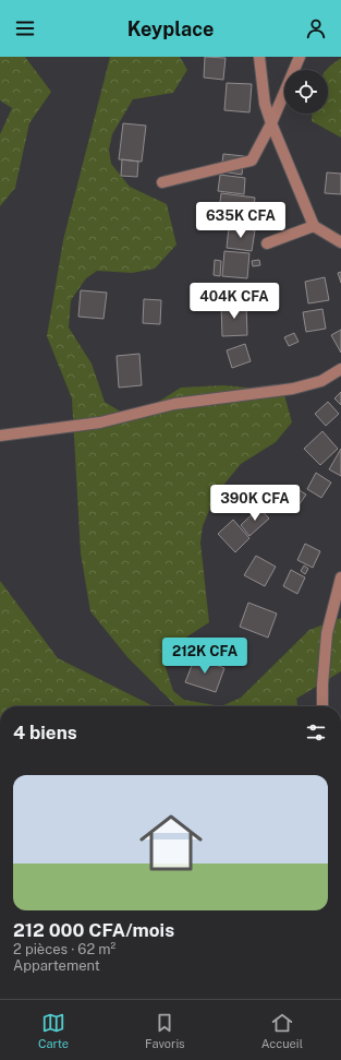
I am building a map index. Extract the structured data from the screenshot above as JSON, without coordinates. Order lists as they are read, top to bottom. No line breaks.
{"page":{"header":"Keyplace","price":["635K CFA","404K CFA","390K CFA","212K CFA"],"heading":"4 biens","list":[{"name":"212 000 CFA/mois","note":"2 pièces · 62 m² · Appartement"}],"tabs":["Carte","Favoris","Accueil"]}}
